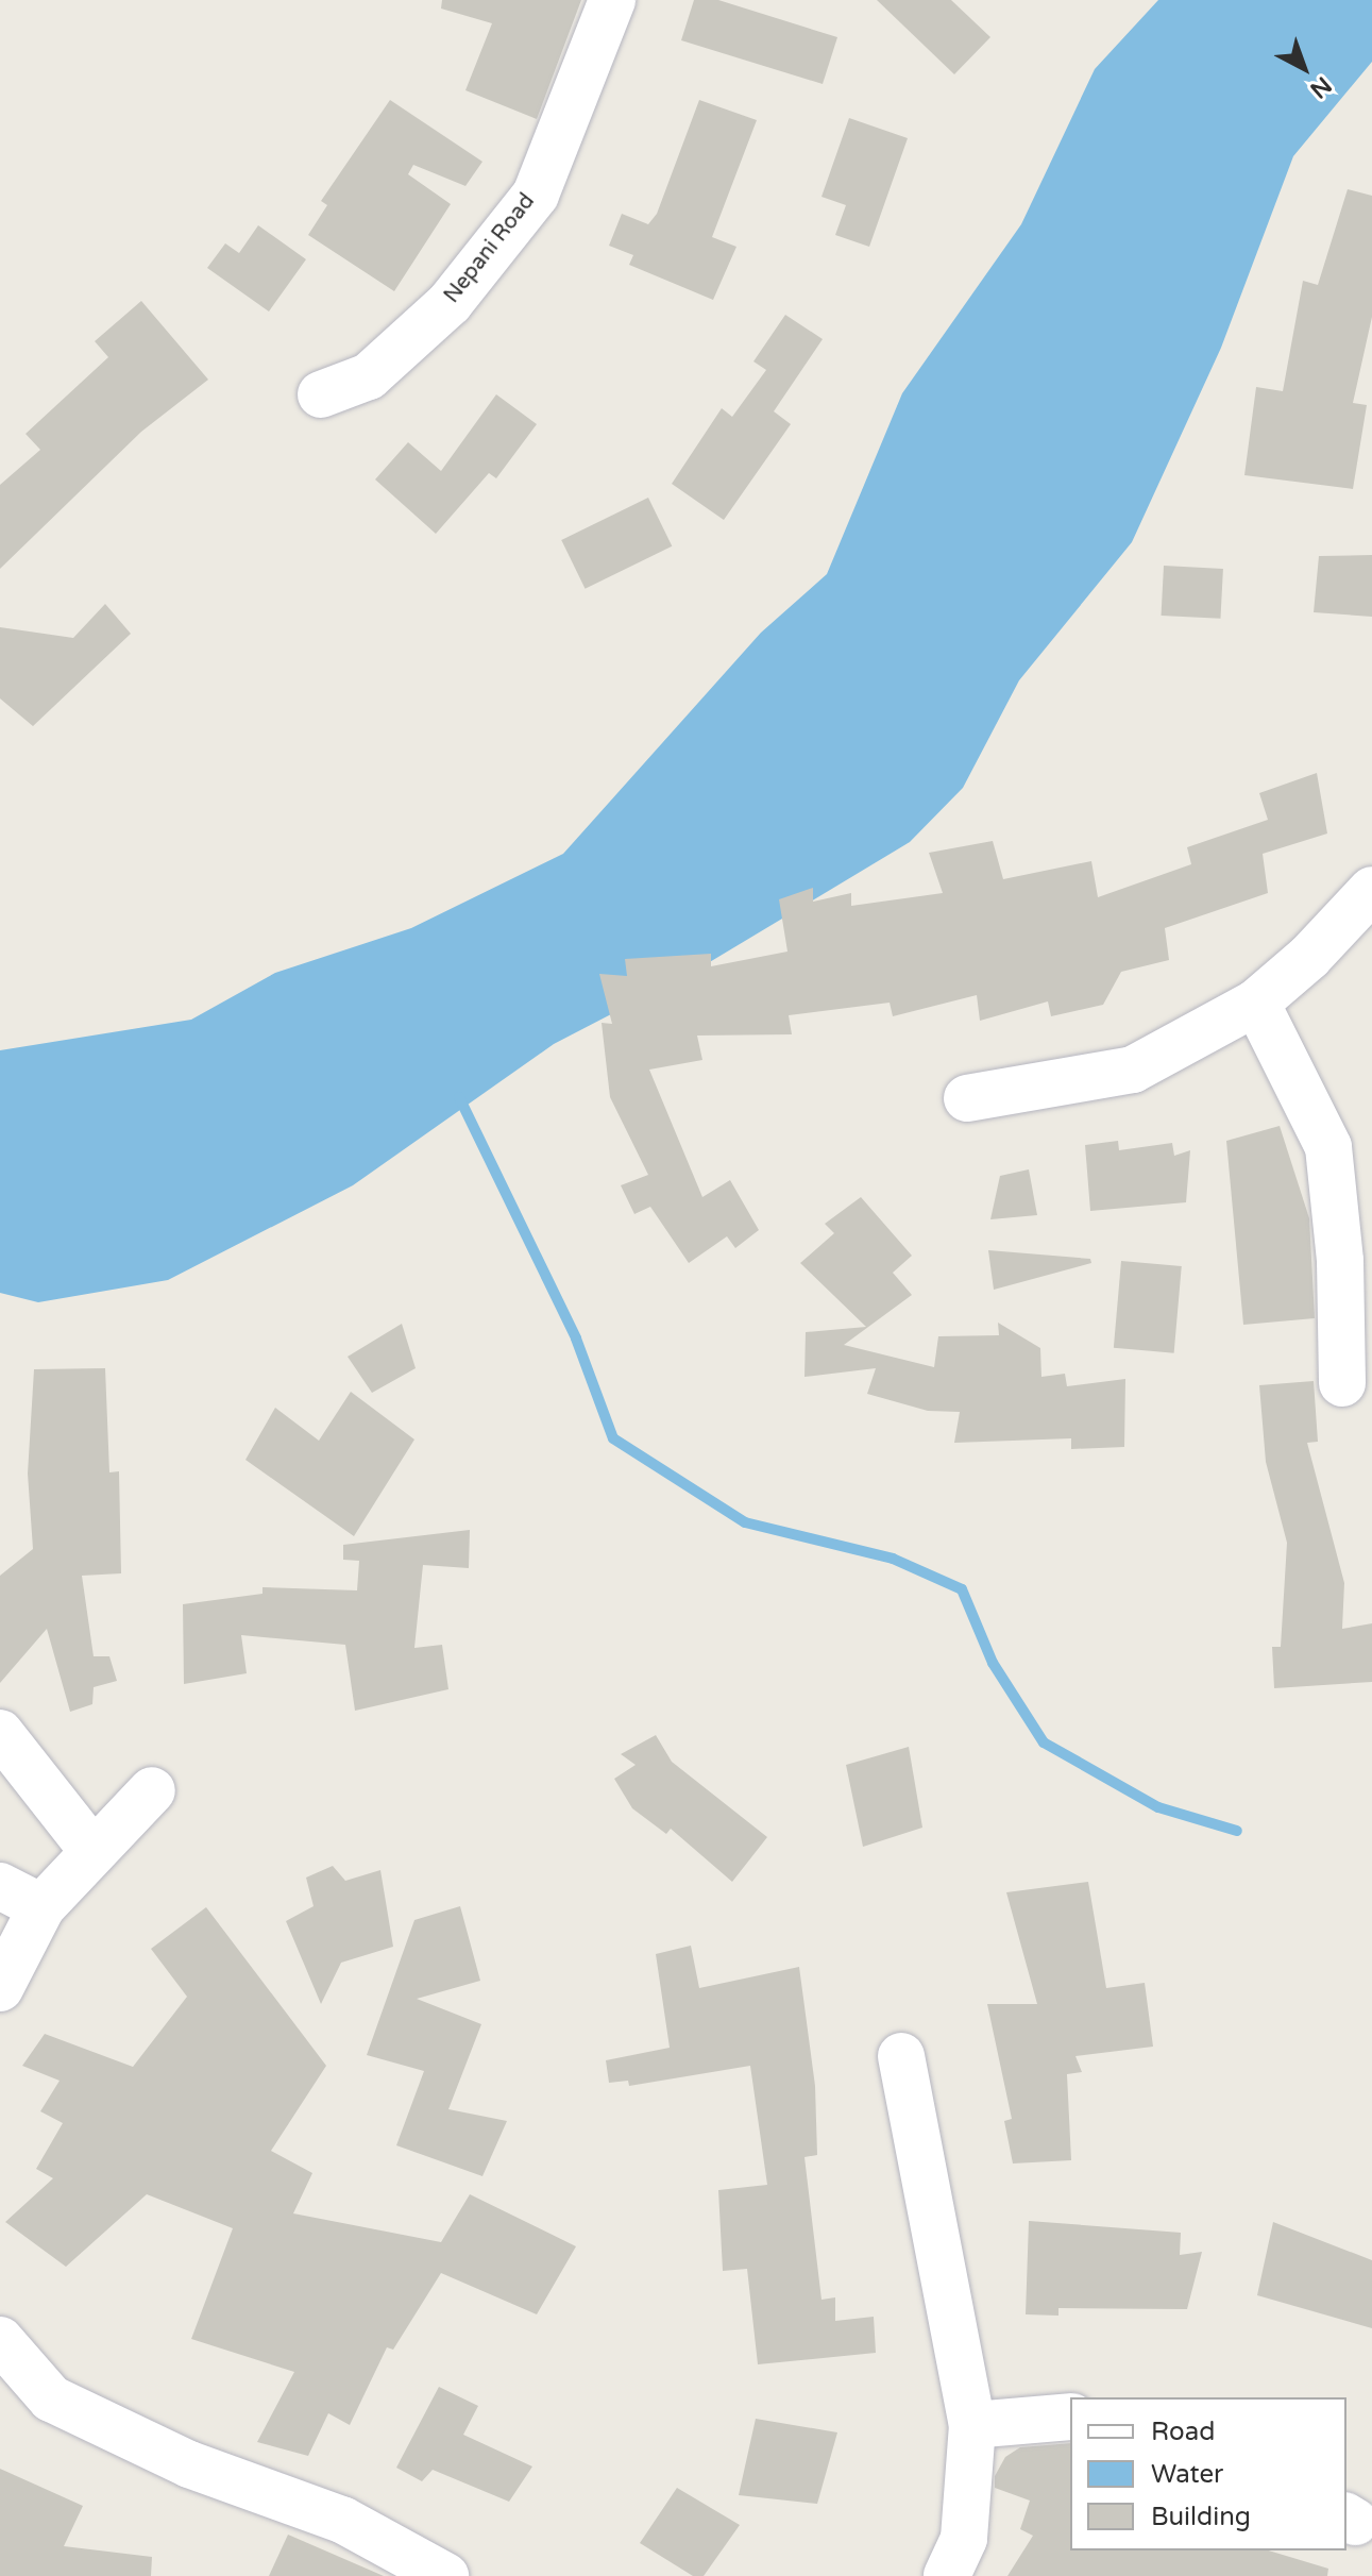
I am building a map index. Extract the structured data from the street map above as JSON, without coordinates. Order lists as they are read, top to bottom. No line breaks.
{"streets":{"street":["Nepani Road"]},"legend":["Road","Water","Building"],"north":"bottom right"}
